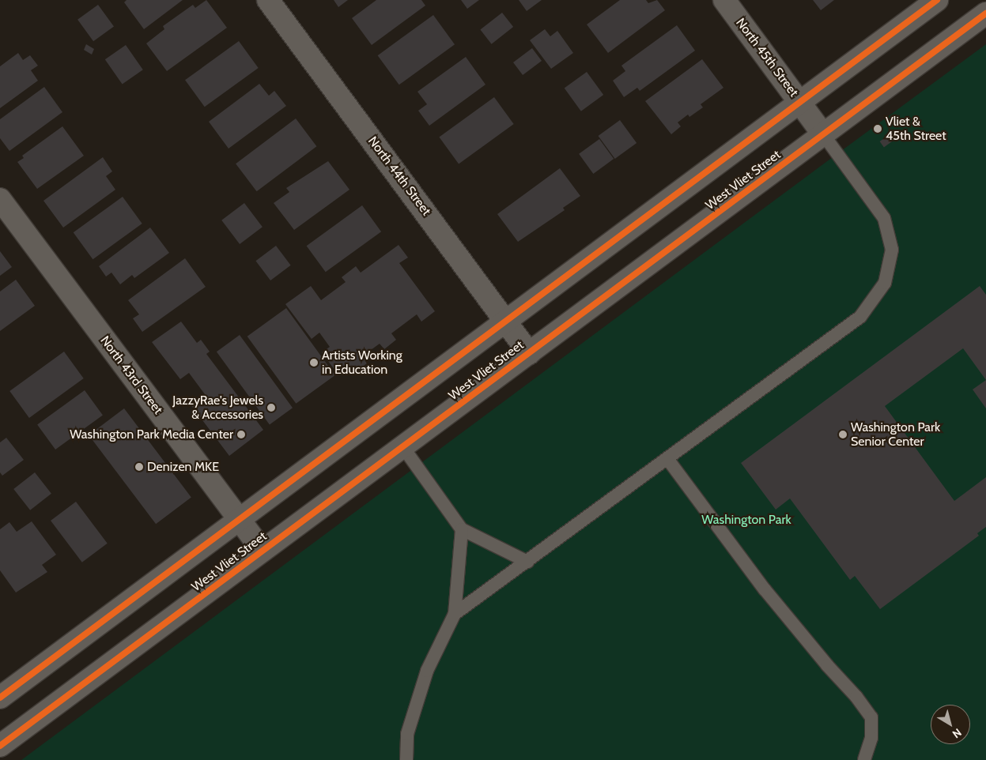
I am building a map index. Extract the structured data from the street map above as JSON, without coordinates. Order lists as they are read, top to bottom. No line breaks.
{"streets":{"street":["North 45th Street","North 44th Street","West Vliet Street","North 43rd Street"]},"crossings":[["North 45th Street","West Vliet Street"],["North 44th Street","West Vliet Street"],["West Vliet Street","North 43rd Street"]],"parks":["Washington Park"],"places":["Vliet & 45th Street","Artists Working in Education","JazzyRae's Jewels & Accessories","Washington Park Media Center","Washington Park Senior Center","Denizen MKE"],"north":"bottom right"}
